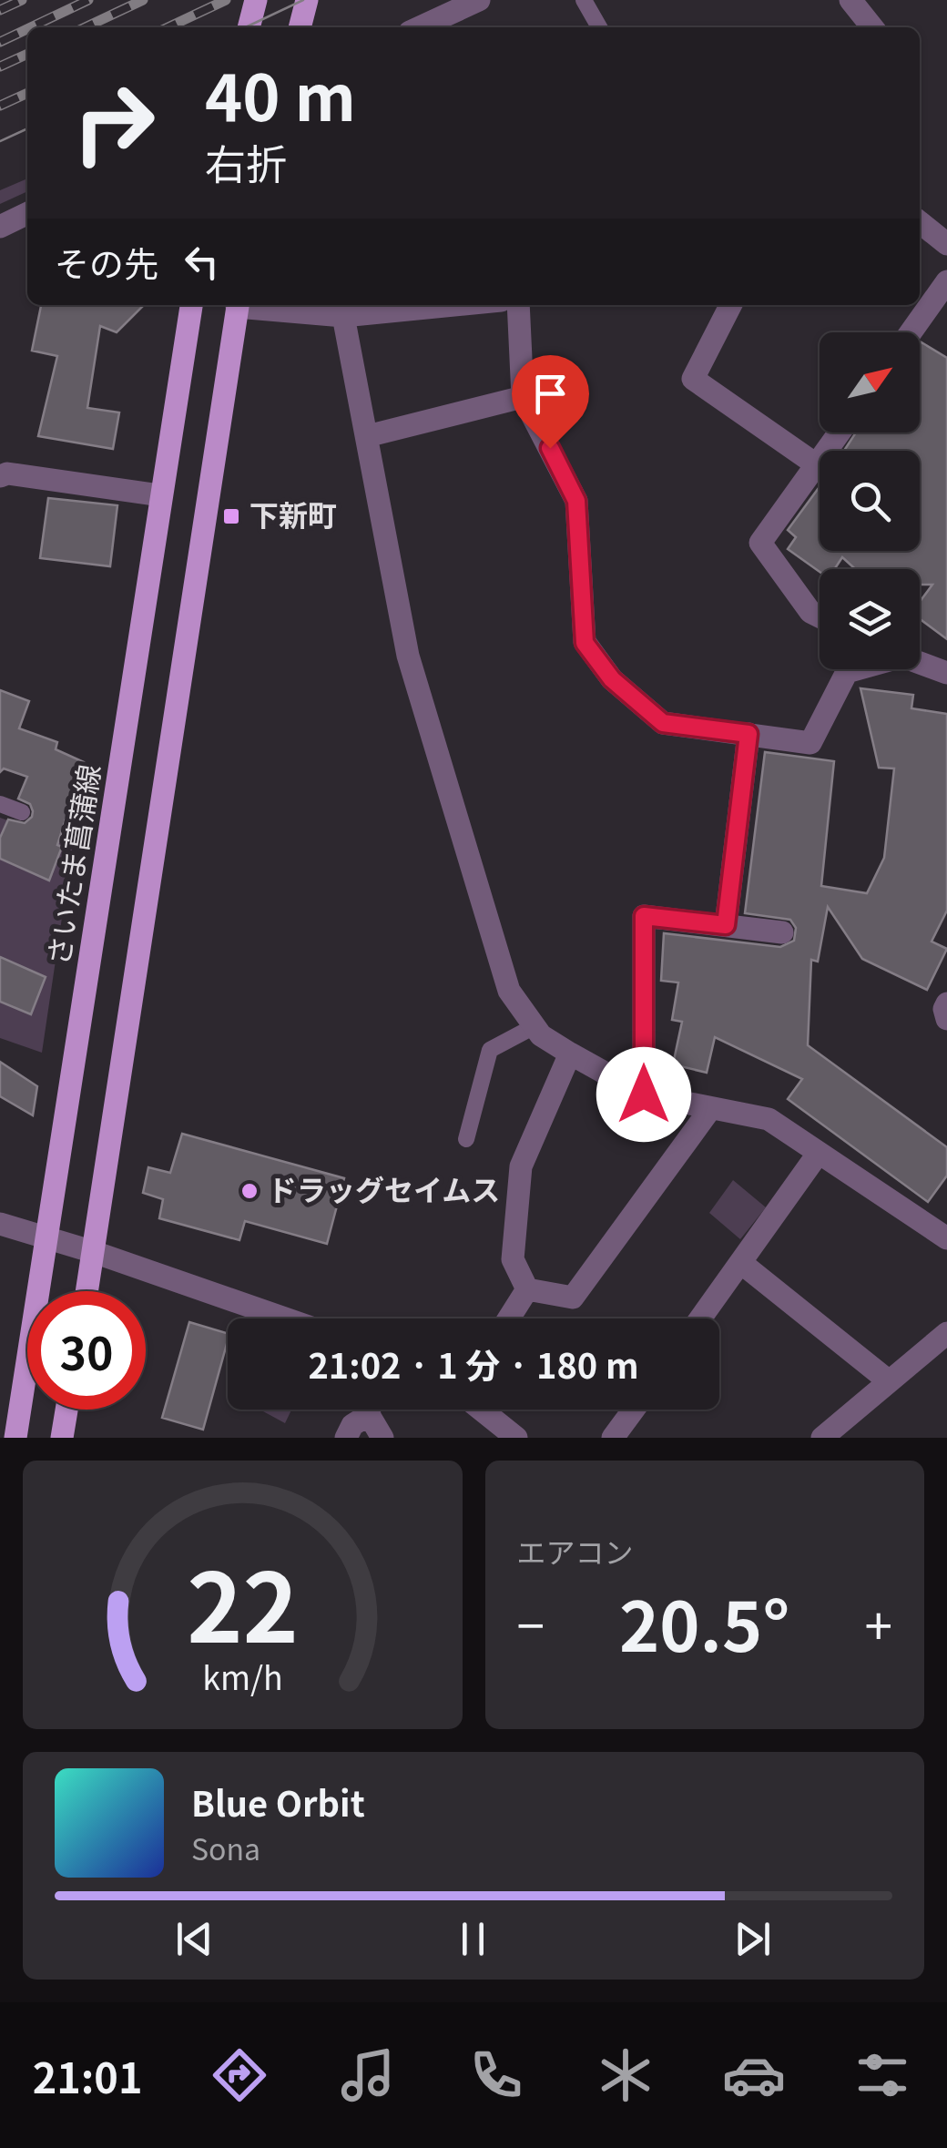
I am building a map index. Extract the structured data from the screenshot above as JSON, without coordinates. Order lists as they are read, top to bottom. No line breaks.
{"streets":{"main road":["さいたま菖蒲線"]},"places":{"transit":["下新町"],"other":["ドラッグセイムス"]},"north":"top right","page":{"turn":["40 m","右折"],"then":"その先","limit":"30","trip":"21:02 · 1 分 · 180 m","tile":"エアコン","heat":["−","20.5°","+"],"song":["Blue Orbit","Sona"],"tabs":"21:01","gauge":["22","km/h"]}}
